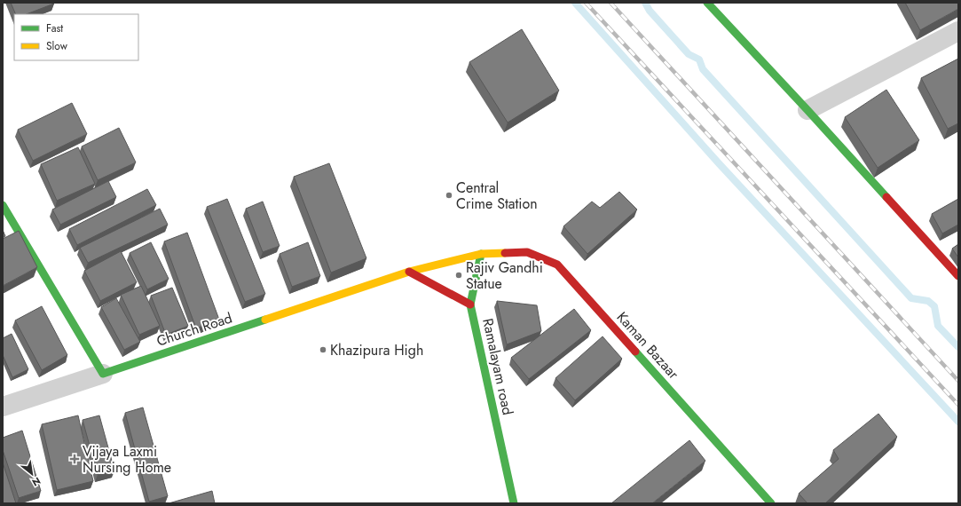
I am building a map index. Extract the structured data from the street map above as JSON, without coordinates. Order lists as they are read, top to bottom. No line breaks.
{"streets":{"street":["Church Road","Kaman Bazaar","Ramalayam road"]},"crossings":[["Church Road","Kaman Bazaar"],["Church Road","Ramalayam road"]],"places":{"other":["Central Crime Station","Rajiv Gandhi Statue","Khazipura High"],"health":["Vijaya Laxmi Nursing Home"]},"legend":["Fast","Slow"],"north":"bottom right"}
